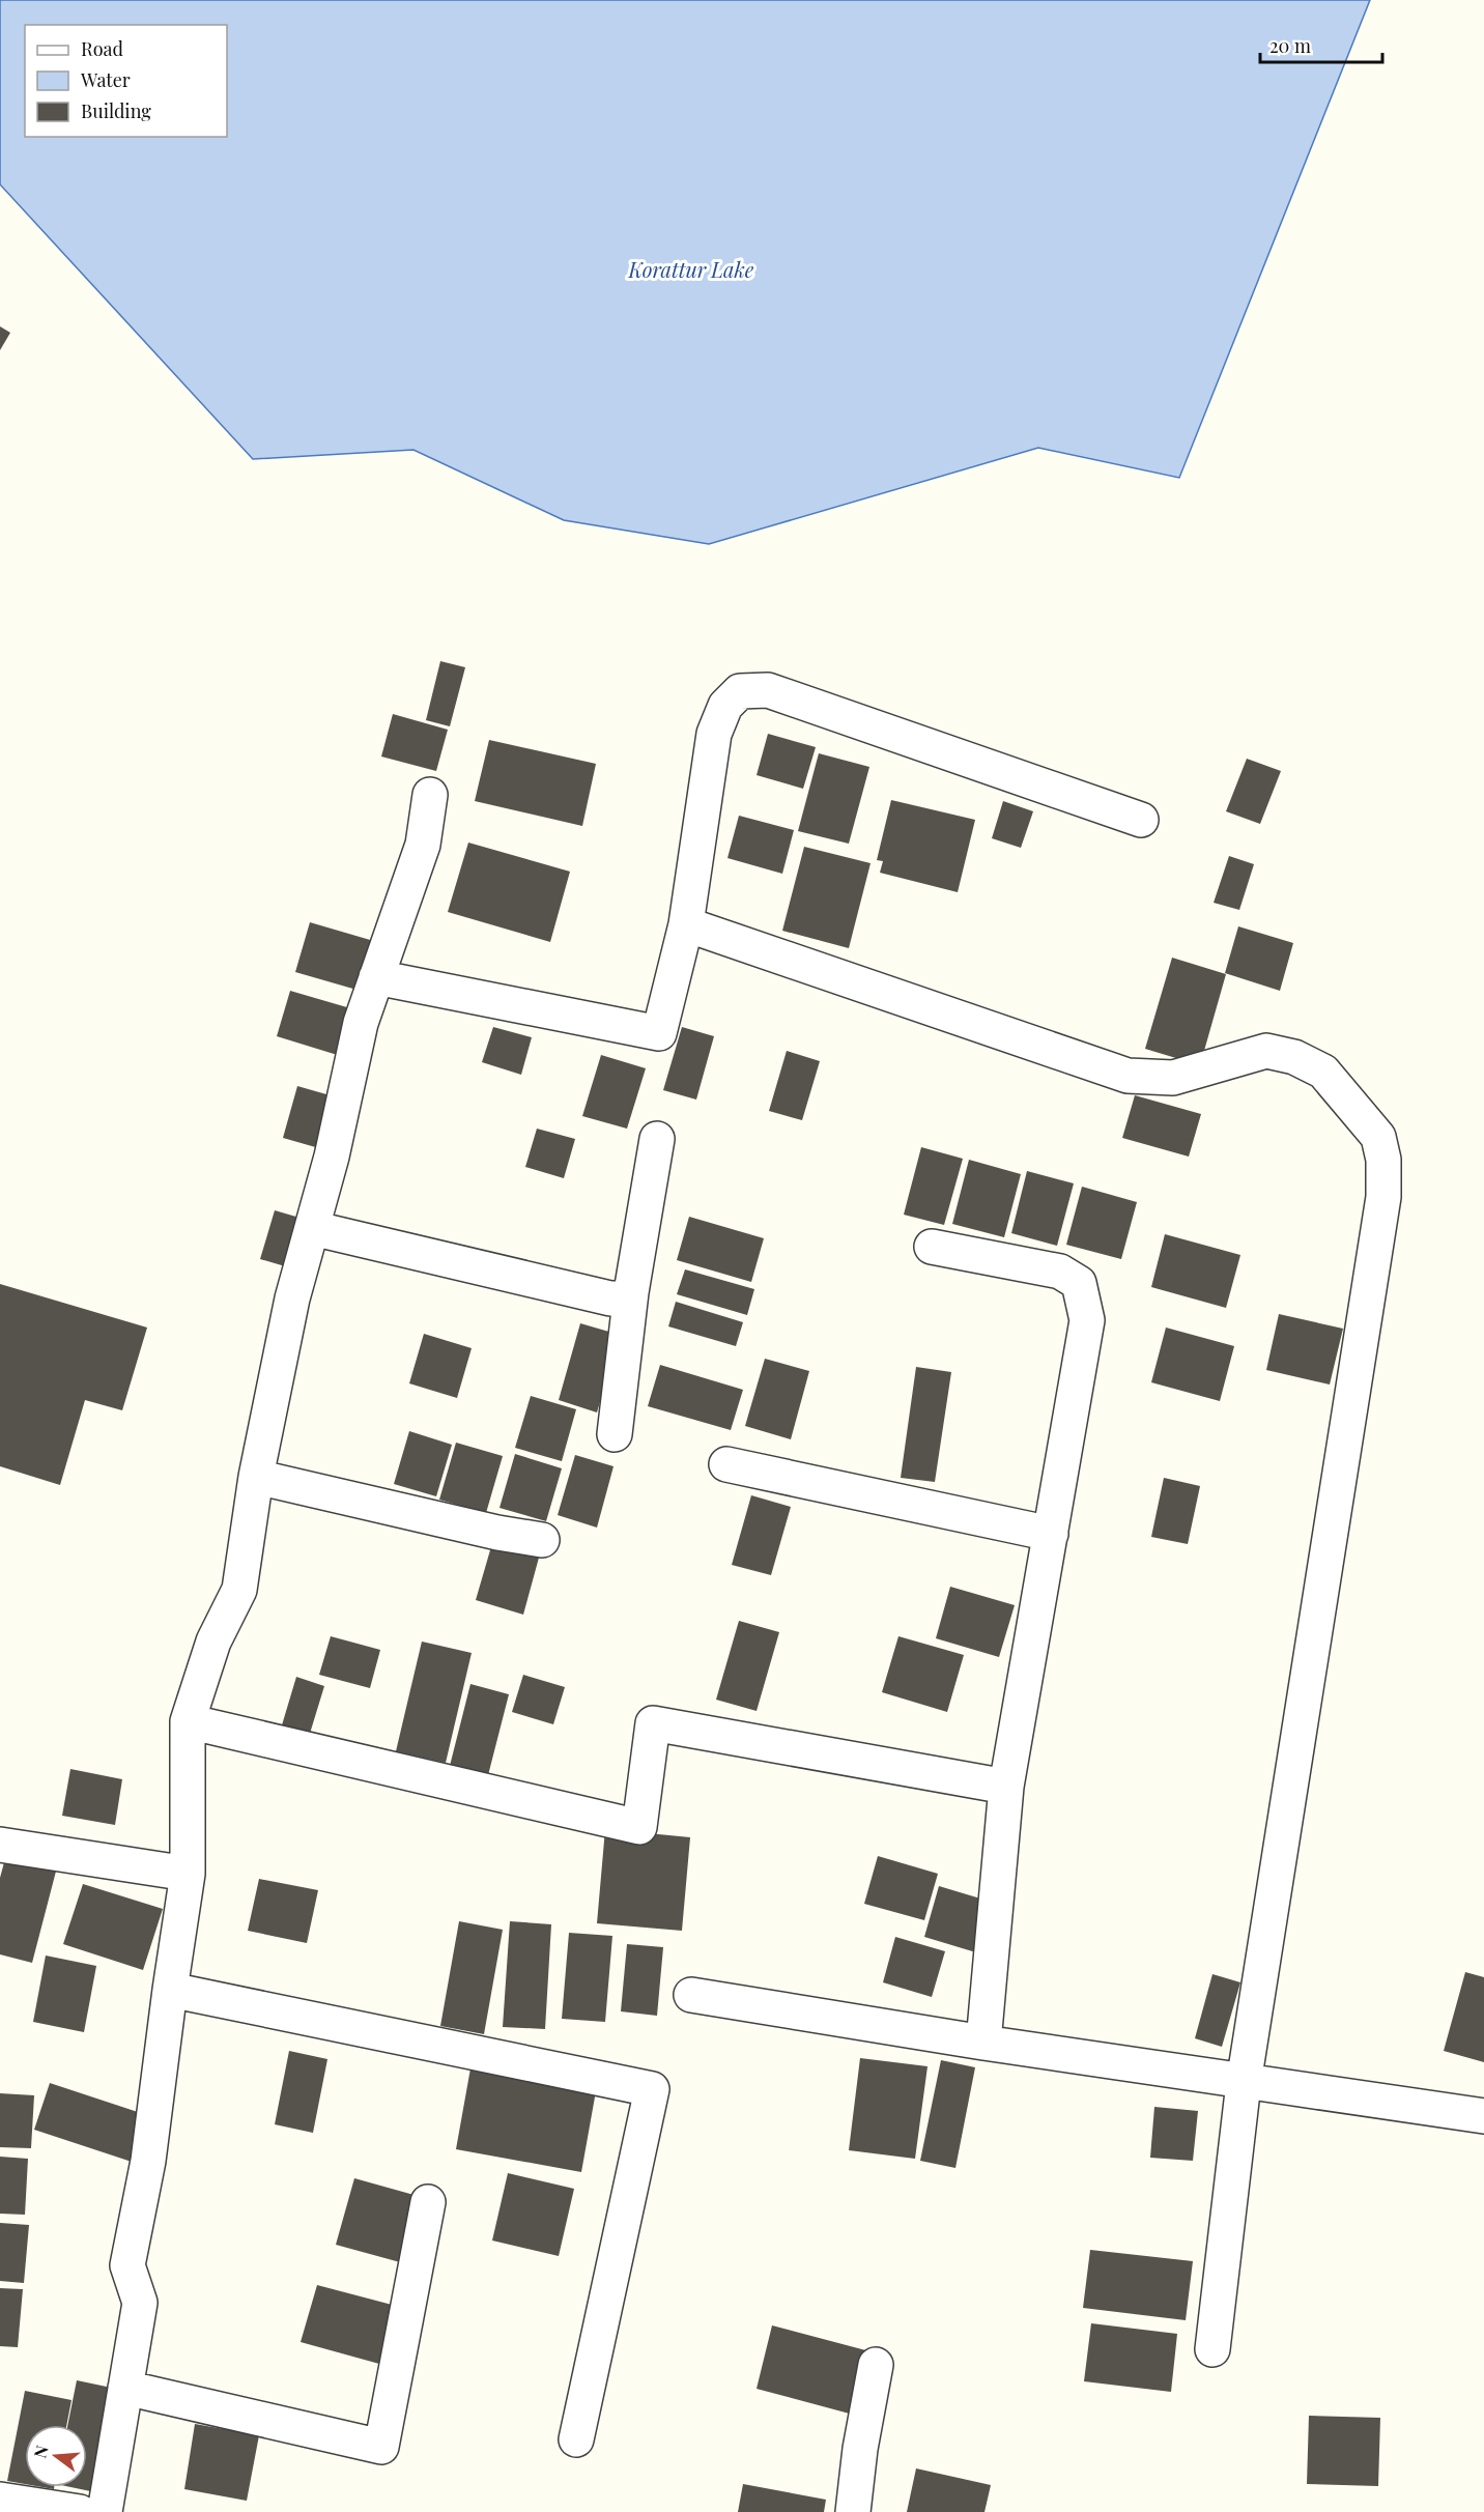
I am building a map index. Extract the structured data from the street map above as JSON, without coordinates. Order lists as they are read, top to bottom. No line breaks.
{"water":["Korattur Lake"],"legend":["Road","Water","Building"],"scale_bar":"20 m","north":"left"}
